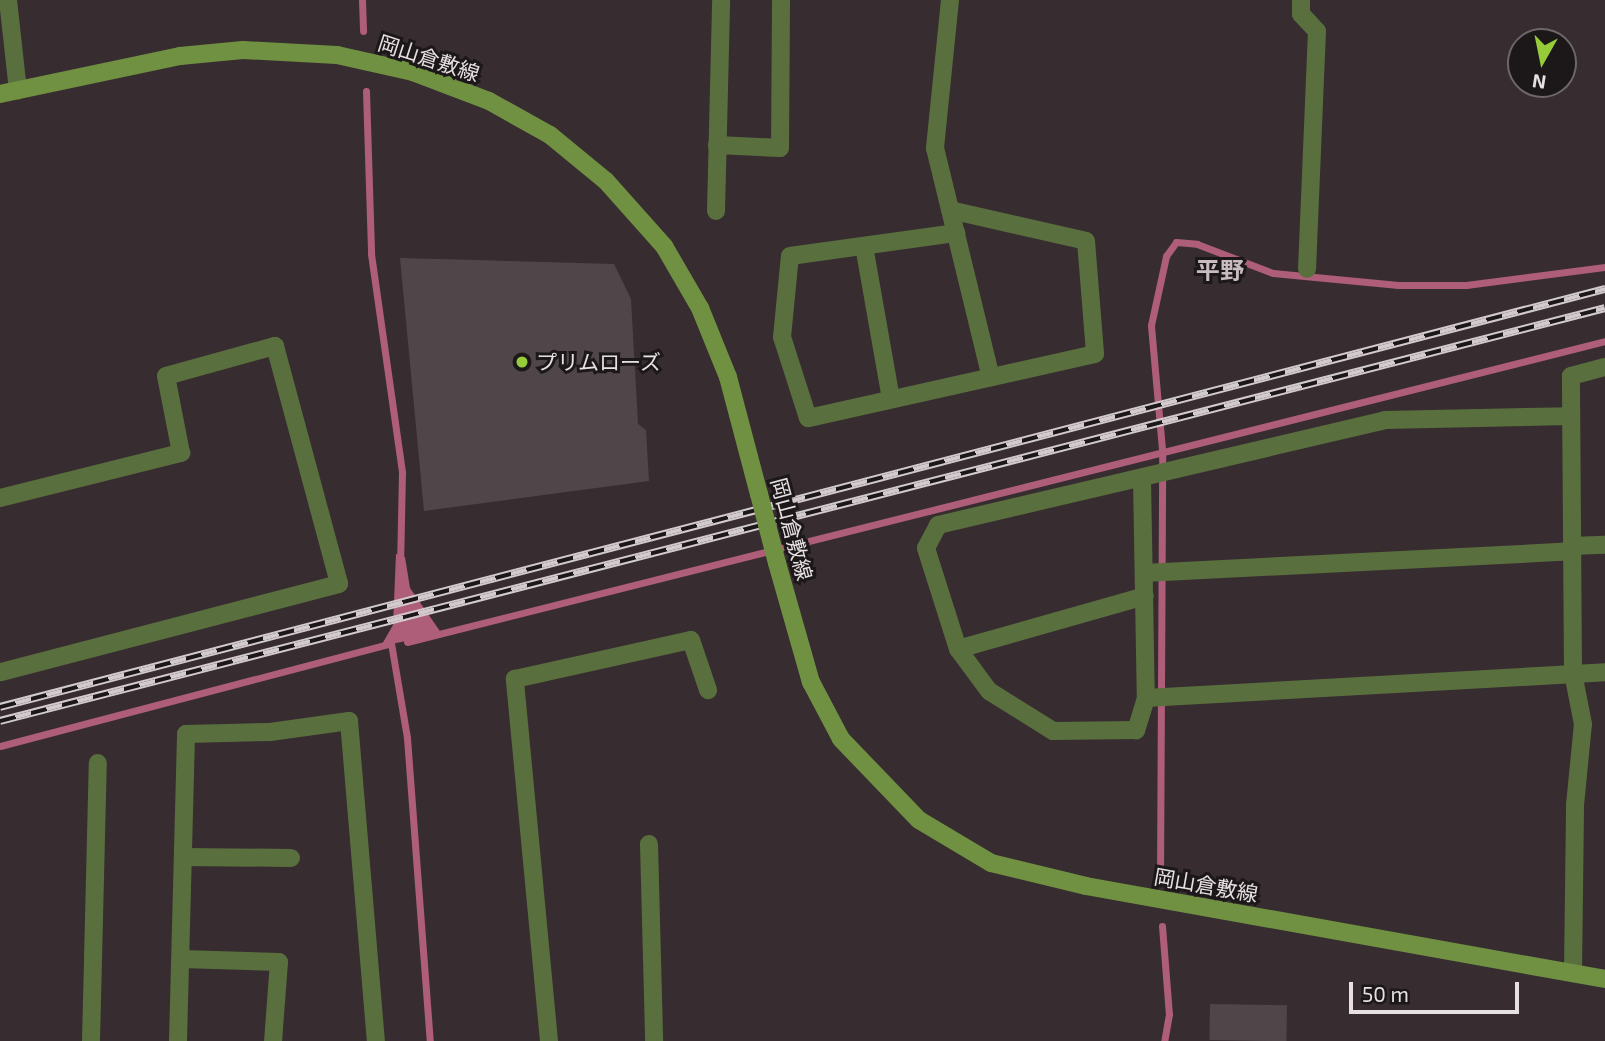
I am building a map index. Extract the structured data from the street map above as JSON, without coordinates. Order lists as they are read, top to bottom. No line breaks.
{"streets":{"main road":["岡山倉敷線"]},"districts":["平野"],"places":["プリムローズ"],"scale_bar":"50 m","north":"bottom"}
